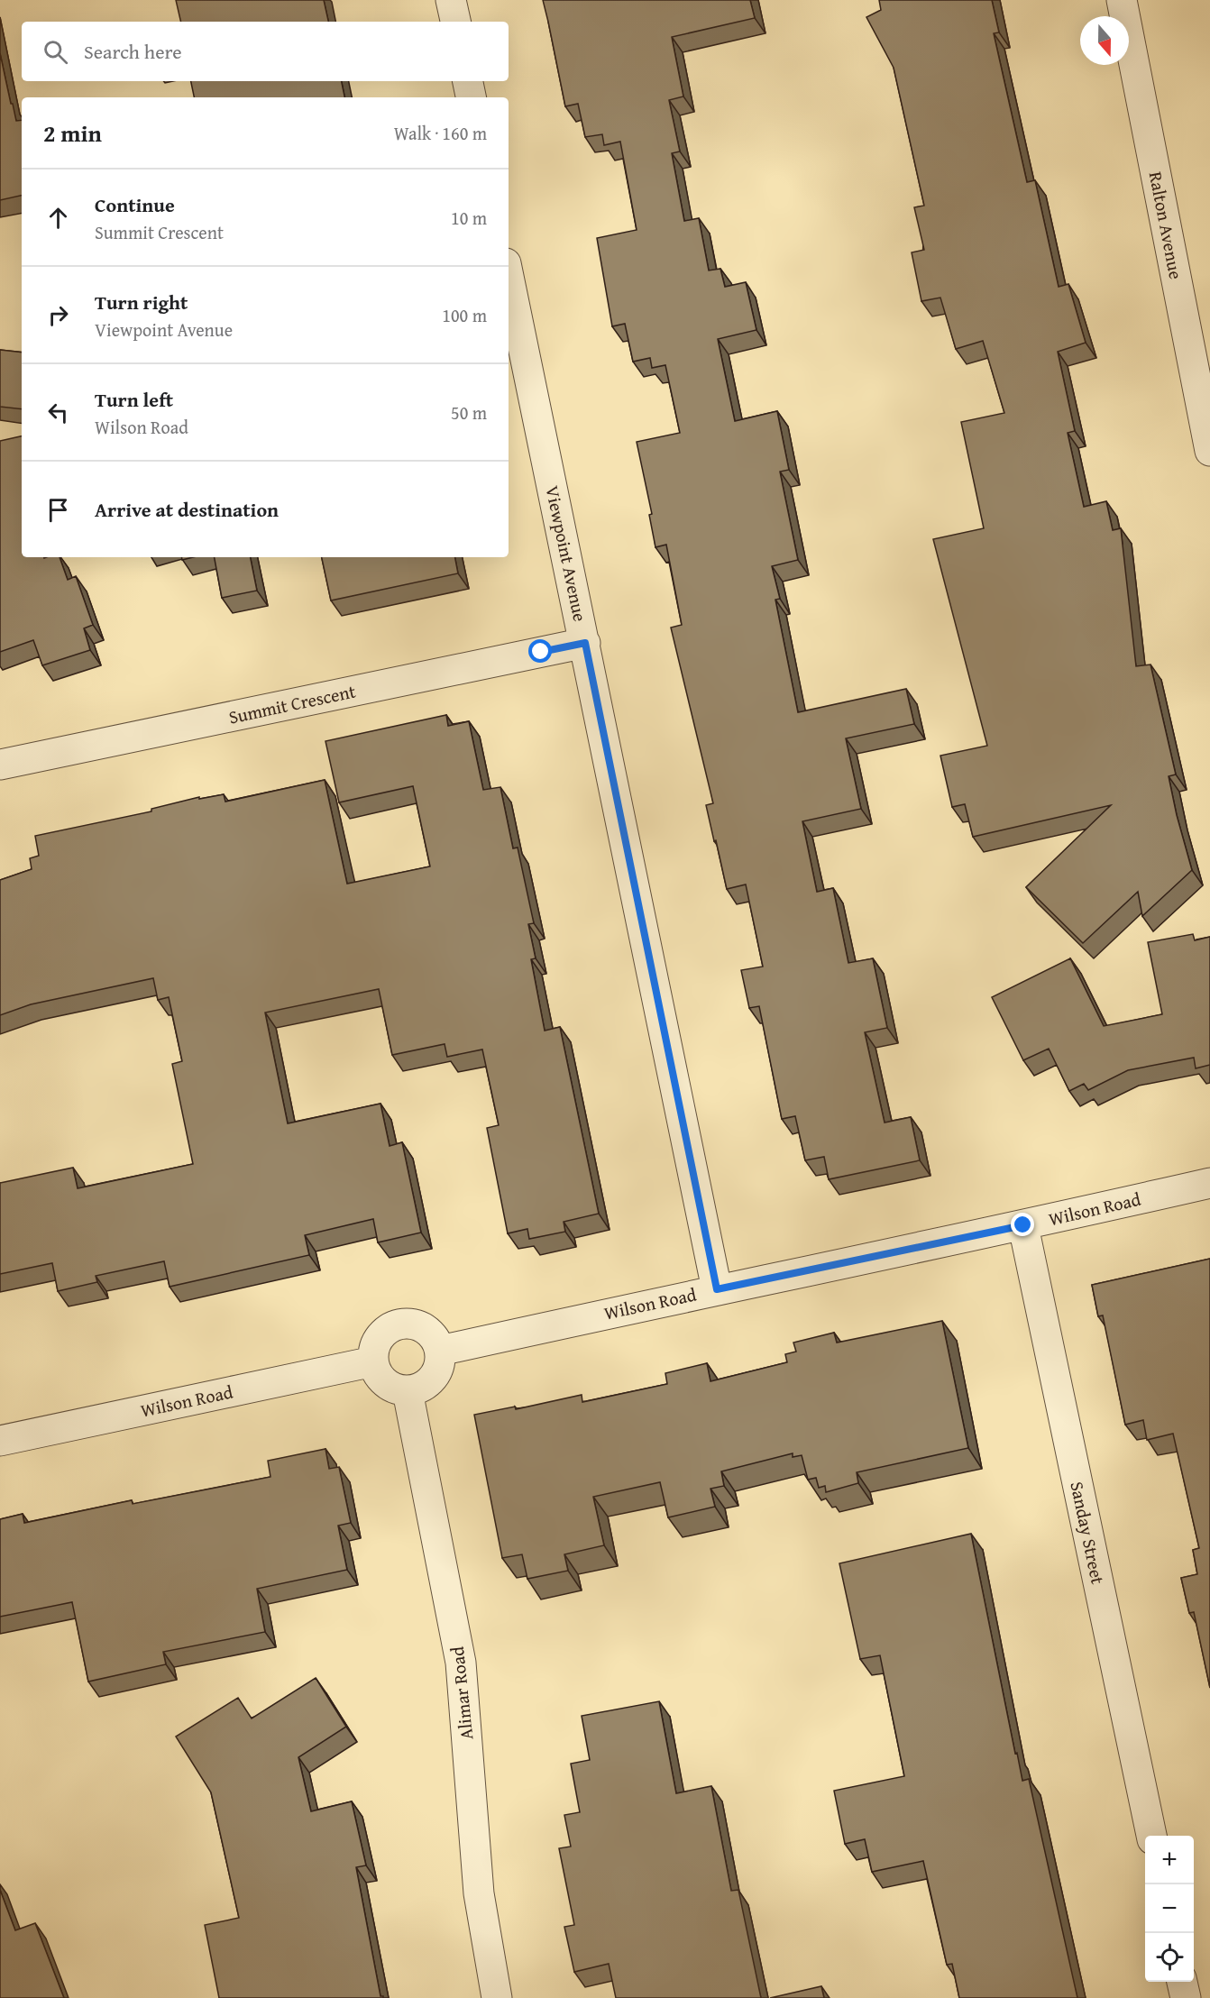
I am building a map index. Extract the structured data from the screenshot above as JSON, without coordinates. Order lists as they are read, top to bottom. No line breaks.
{"streets":{"street":["Ralton Avenue","Viewpoint Avenue","Summit Crescent","Wilson Road","Sanday Street","Alimar Road"]},"crossings":[["Viewpoint Avenue","Summit Crescent"],["Viewpoint Avenue","Wilson Road"],["Wilson Road","Sanday Street"],["Wilson Road","Alimar Road"]],"north":"bottom","page":{"search":"Search here","heading":["2 min","Walk · 160 m"],"list":[["Continue","Summit Crescent","10 m"],["Turn right","Viewpoint Avenue","100 m"],["Turn left","Wilson Road","50 m"],"Arrive at destination"],"map_buttons":["+","−"]}}
